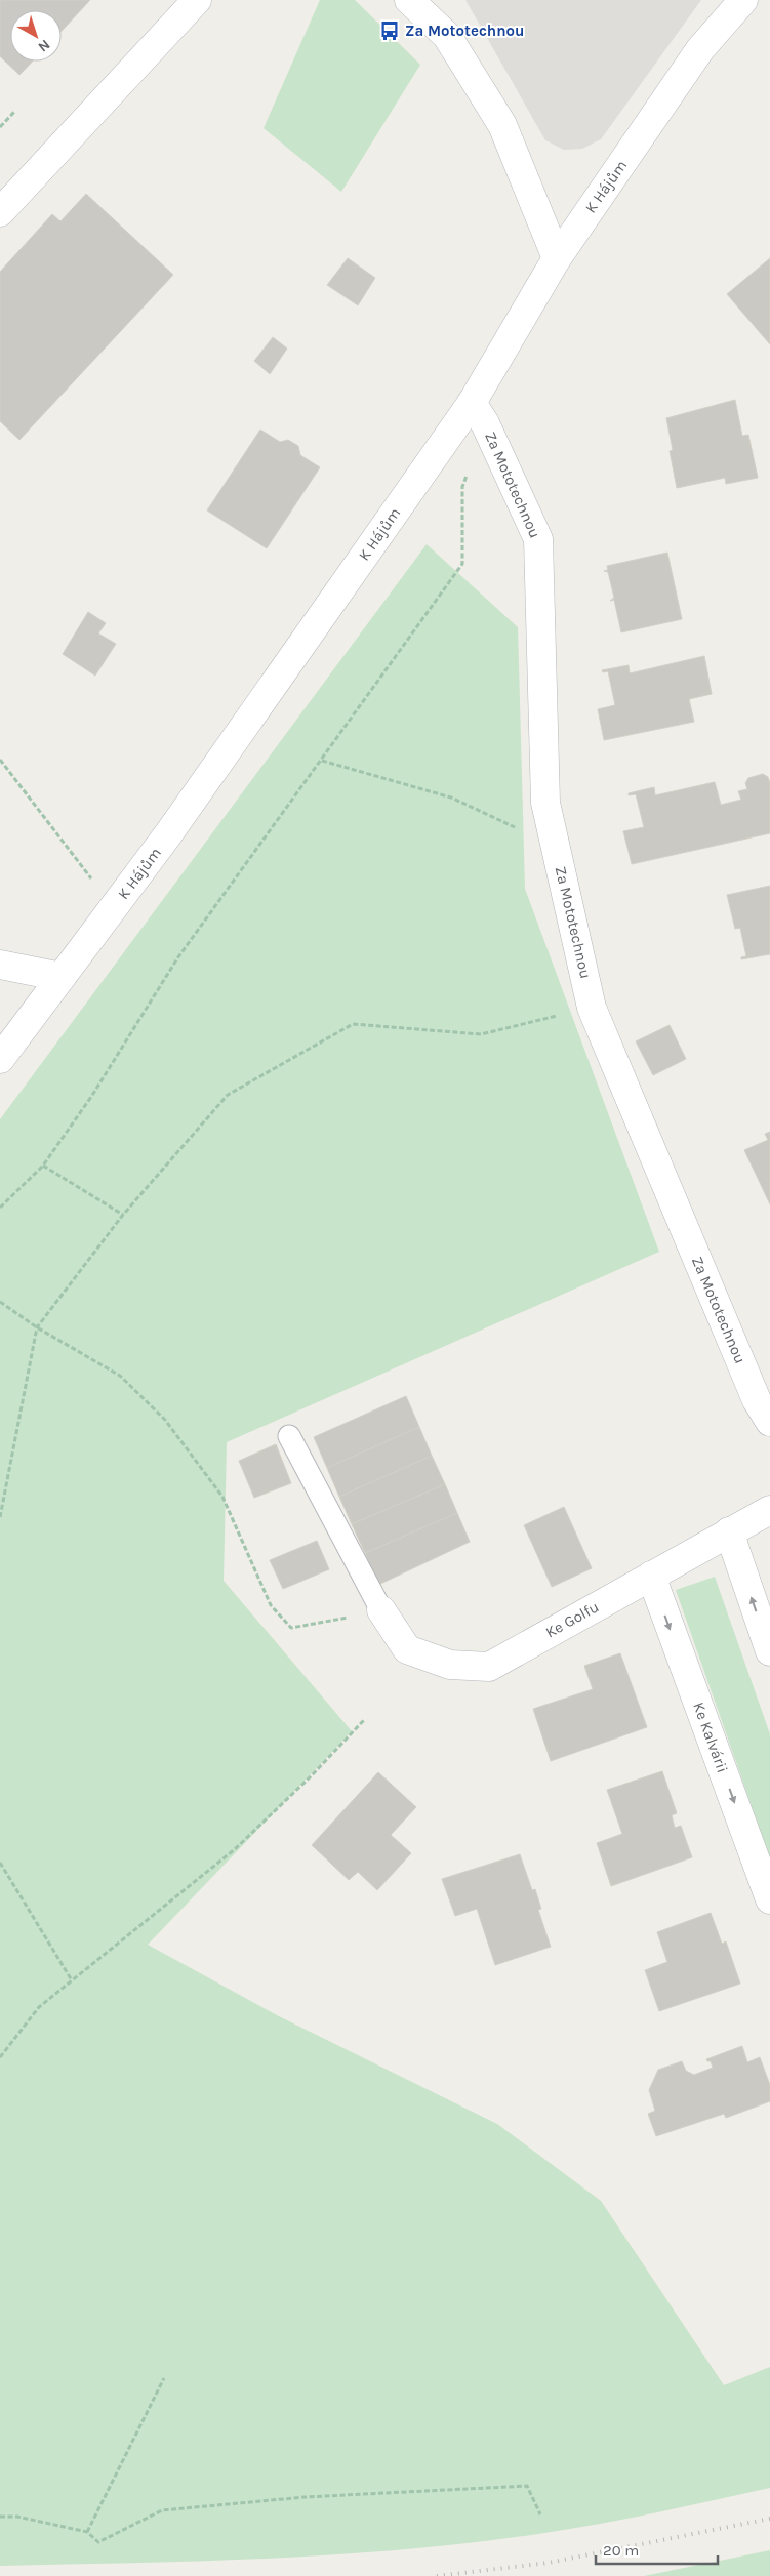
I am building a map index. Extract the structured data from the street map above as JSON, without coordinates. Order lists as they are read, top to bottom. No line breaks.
{"streets":{"street":["K Hájům","Za Mototechnou","Ke Golfu","Ke Kalvárii"]},"crossings":[["K Hájům","Za Mototechnou"],["Ke Golfu","Ke Kalvárii"]],"places":{"bus stop":["Za Mototechnou"]},"scale_bar":"20 m","north":"bottom right"}
